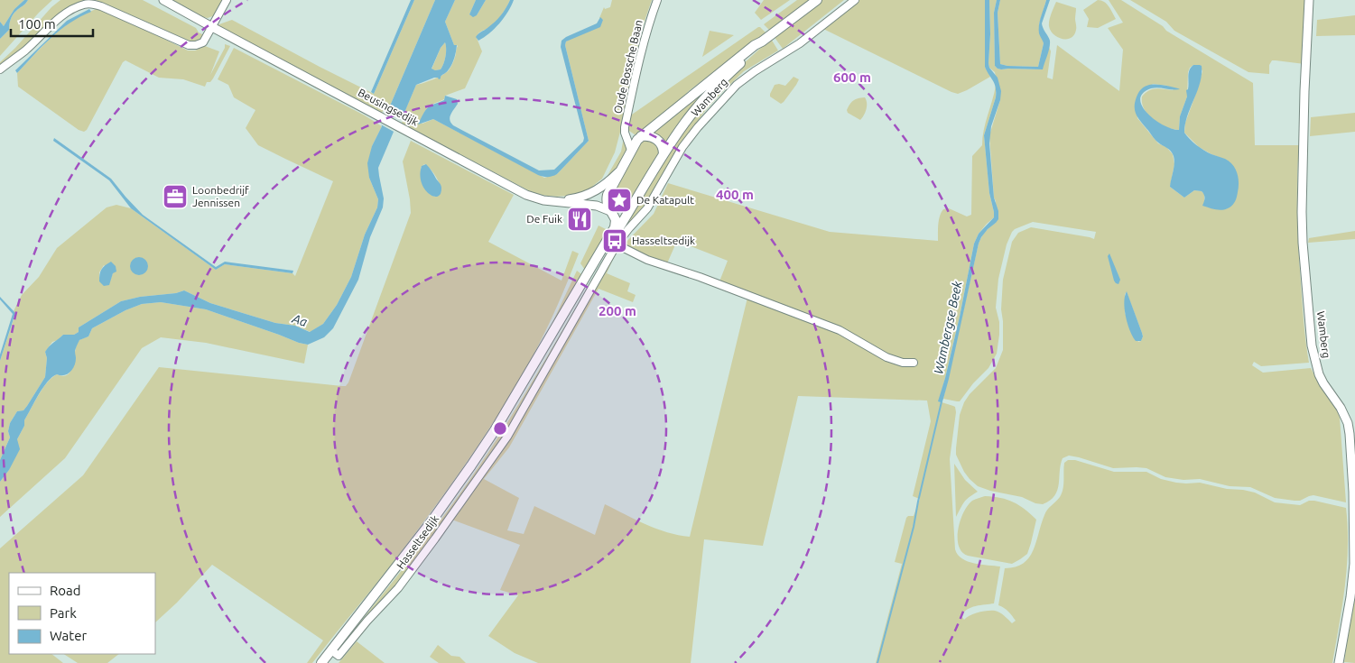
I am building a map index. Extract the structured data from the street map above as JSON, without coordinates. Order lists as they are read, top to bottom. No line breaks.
{"streets":{"main road":["Wamberg","Hasseltsedijk"],"street":["Oude Bossche Baan","Beusingsedijk"]},"crossings":[["Oude Bossche Baan","Wamberg"],["Wamberg","Beusingsedijk"],["Wamberg","Hasseltsedijk"]],"water":["Aa","Wambergse Beek"],"places":{"office":["Loonbedrijf Jennissen"],"place":["De Katapult"],"restaurant":["De Fuik"],"bus stop":["Hasseltsedijk"]},"legend":["Road","Park","Water"],"scale_bar":"100 m","rings":["600 m","400 m","200 m"]}
